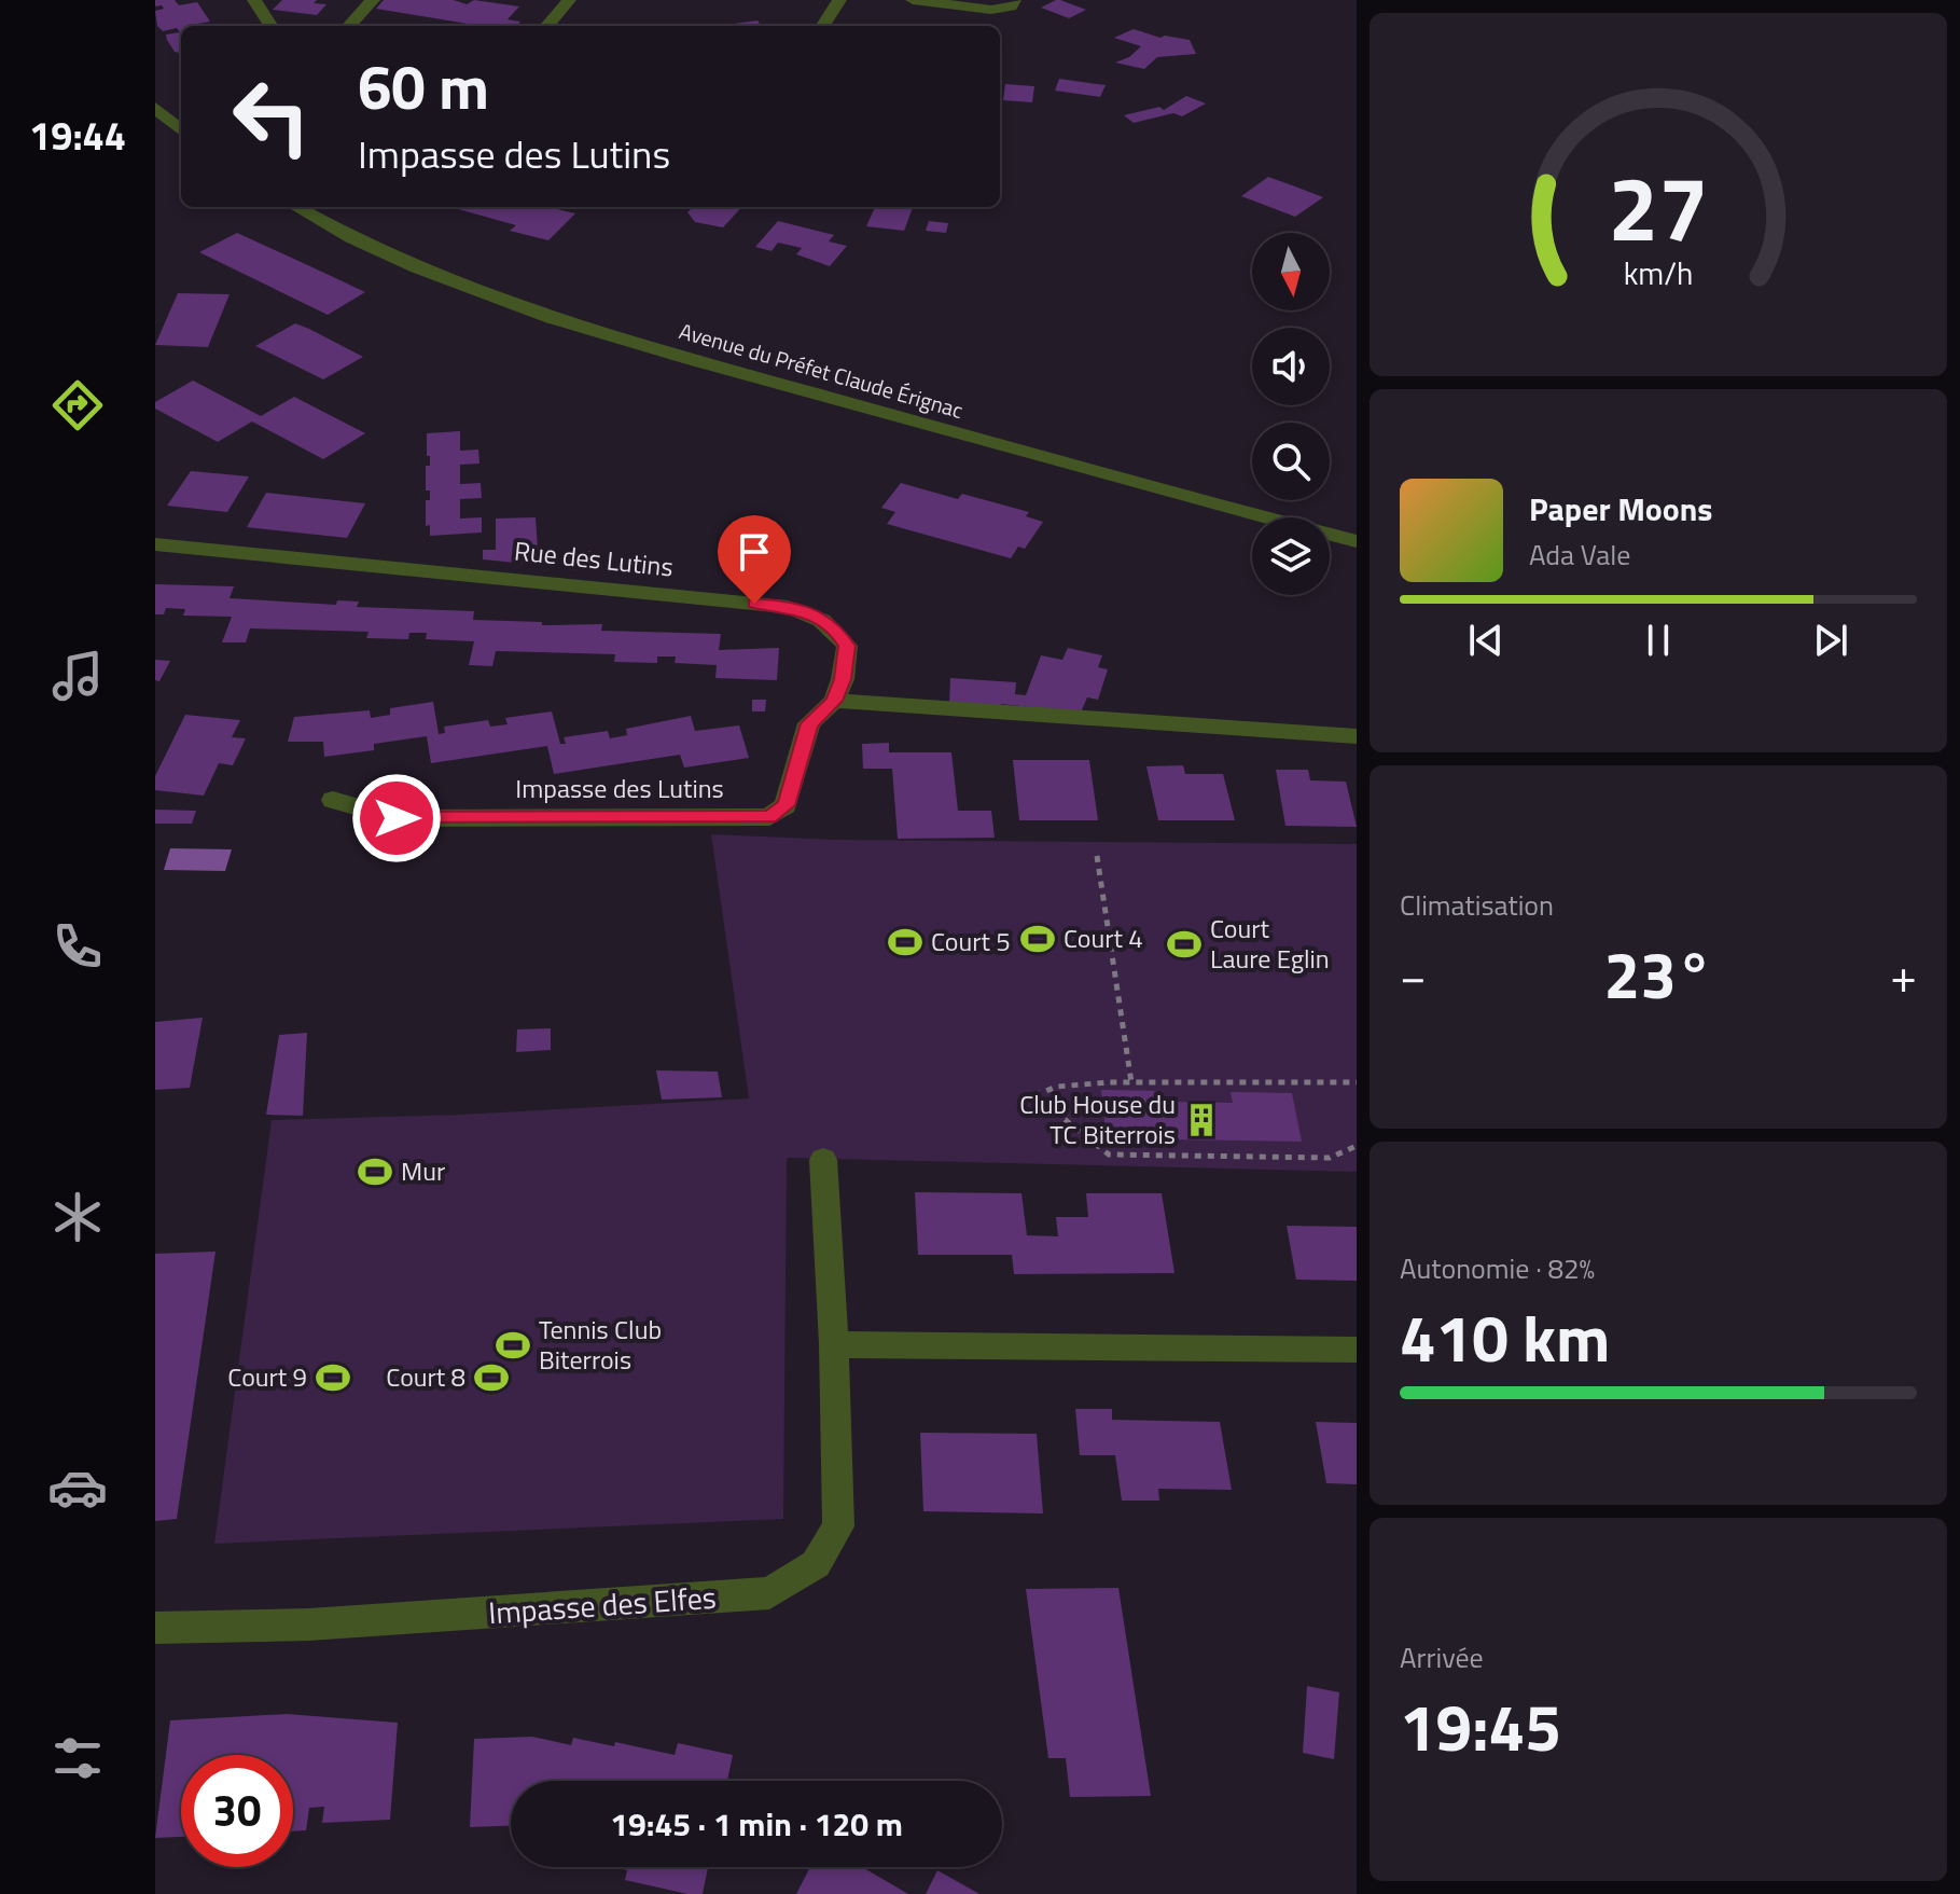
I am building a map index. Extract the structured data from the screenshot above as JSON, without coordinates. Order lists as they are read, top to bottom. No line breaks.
{"streets":{"street":["Avenue du Préfet Claude Érignac","Rue des Lutins","Impasse des Lutins","Impasse des Elfes"]},"crossings":[["Rue des Lutins","Impasse des Lutins"]],"places":{"sports":["Court 4","Court 5","Court Laure Eglin","Mur","Tennis Club Biterrois","Court 9","Court 8"],"building":["Club House du TC Biterrois"]},"north":"bottom","page":{"tabs":"19:44","turn":["60 m","Impasse des Lutins"],"song":["Paper Moons","Ada Vale"],"tile":["Climatisation",["Autonomie · 82%","410 km"],["Arrivée","19:45"]],"heat":["−","23°","+"],"limit":"30","trip":"19:45 · 1 min · 120 m","gauge":["27","km/h"]}}
